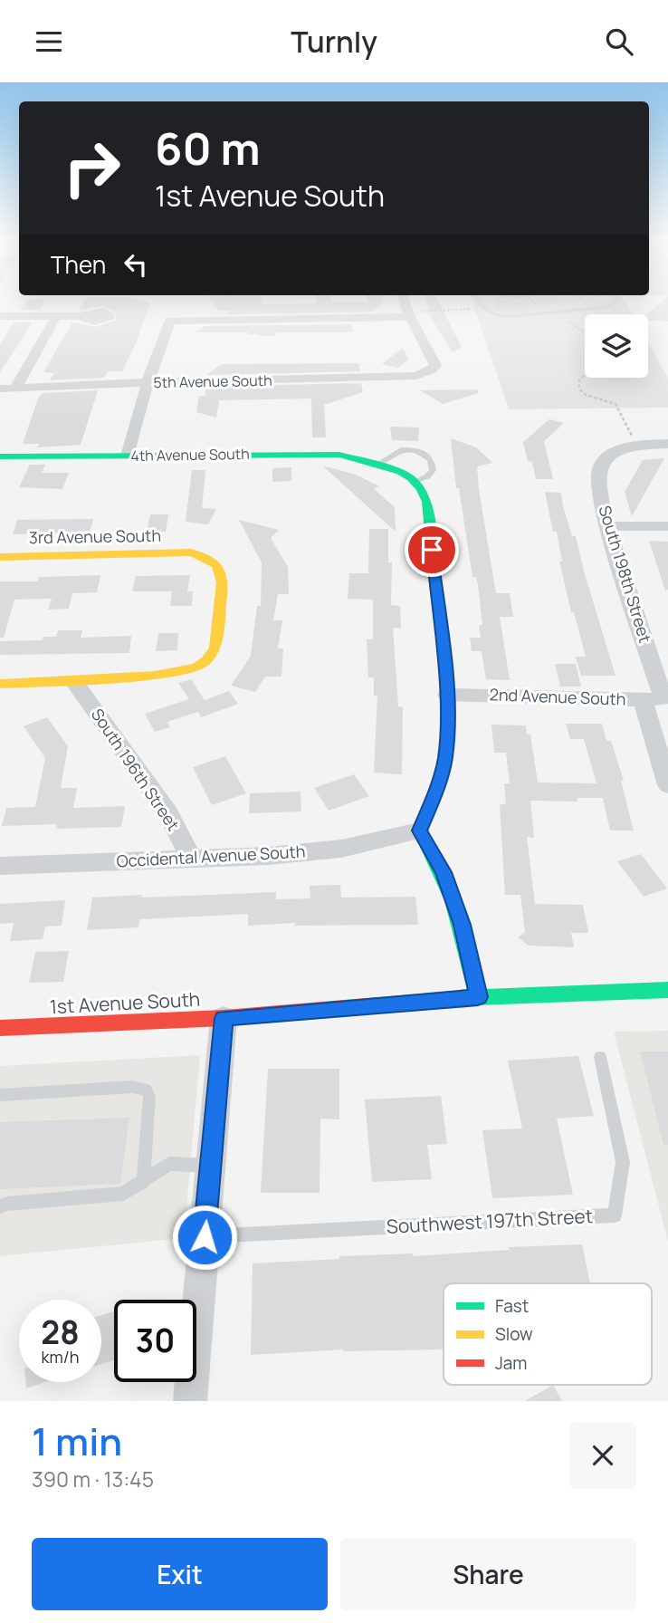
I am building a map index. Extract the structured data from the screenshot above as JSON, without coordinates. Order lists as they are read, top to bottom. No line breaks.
{"streets":{"street":["5th Avenue South","4th Avenue South","3rd Avenue South","South 198th Street","2nd Avenue South","South 196th Street","Occidental Avenue South","1st Avenue South"],"lane":["Southwest 197th Street"]},"crossings":[["3rd Avenue South","South 196th Street"],["South 198th Street","2nd Avenue South"],["South 196th Street","Occidental Avenue South"]],"legend":["Fast","Slow","Jam"],"page":{"header":"Turnly","turn":["60 m","1st Avenue South"],"then":"Then","speed":"28 km/h","limit":"30","heading":["1 min","390 m · 13:45"],"buttons":["Exit","Share"]}}
